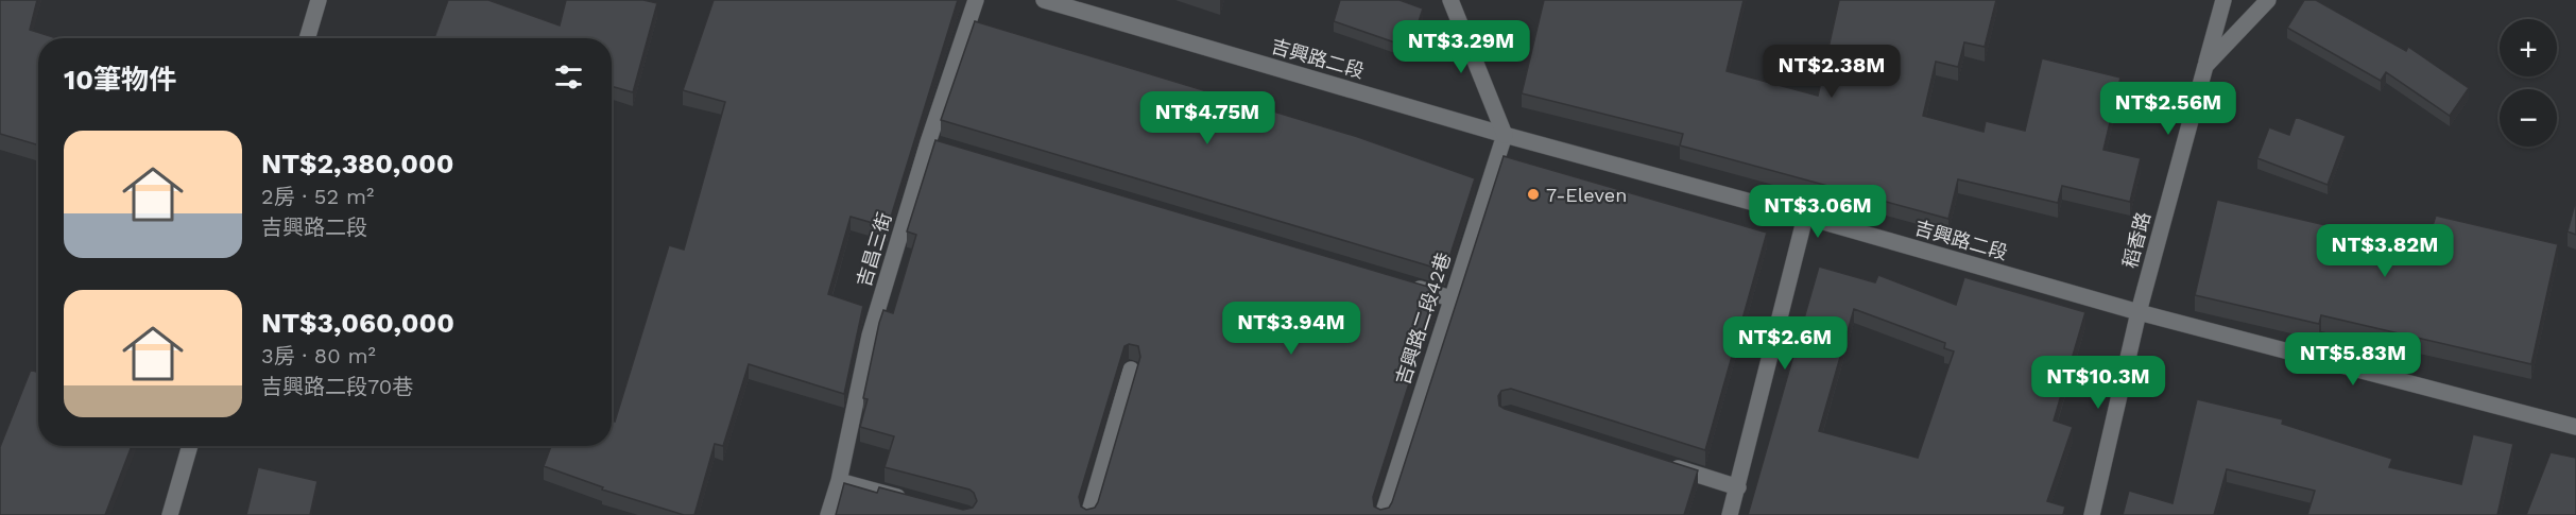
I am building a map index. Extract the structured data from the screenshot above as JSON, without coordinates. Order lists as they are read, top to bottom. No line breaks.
{"streets":{"street":["吉興路二段","稻香路","吉昌三街","吉興路二段42巷"]},"crossings":[["吉興路二段","稻香路"],["吉興路二段","吉興路二段42巷"]],"places":["7-Eleven"],"page":{"map_buttons":["+","−"],"price":["NT$3.29M","NT$2.38M","NT$2.56M","NT$4.75M","NT$3.06M","NT$3.82M","NT$3.94M","NT$2.6M","NT$5.83M","NT$10.3M"],"heading":"10筆物件","list":[{"name":"NT$2,380,000","note":"2房 · 52 m² · 吉興路二段"},{"name":"NT$3,060,000","note":"3房 · 80 m² · 吉興路二段70巷"}]}}
